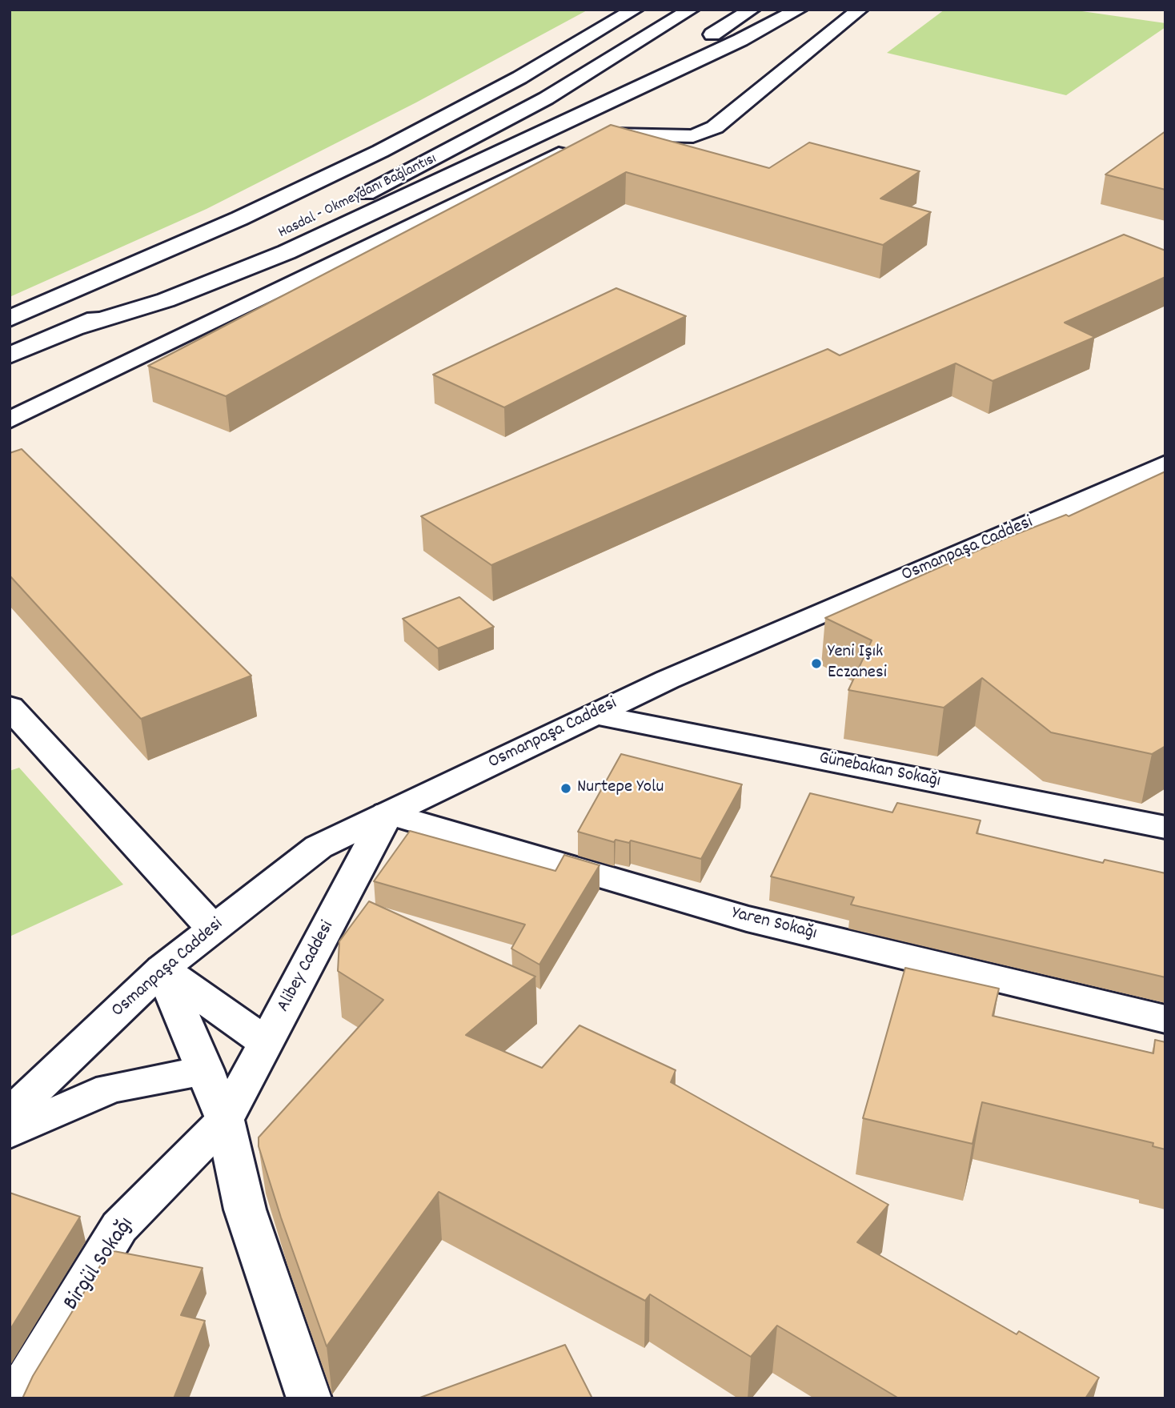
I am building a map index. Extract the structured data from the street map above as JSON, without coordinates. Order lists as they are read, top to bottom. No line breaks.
{"streets":{"main road":["Hasdal - Okmeydanı Bağlantısı","Osmanpaşa Caddesi","Günebakan Sokağı","Yaren Sokağı","Alibey Caddesi","Birgül Sokağı"]},"crossings":[["Osmanpaşa Caddesi","Günebakan Sokağı"],["Osmanpaşa Caddesi","Yaren Sokağı"],["Osmanpaşa Caddesi","Alibey Caddesi"],["Yaren Sokağı","Alibey Caddesi"],["Alibey Caddesi","Birgül Sokağı"]],"places":["Yeni Işık Eczanesi","Nurtepe Yolu"]}
